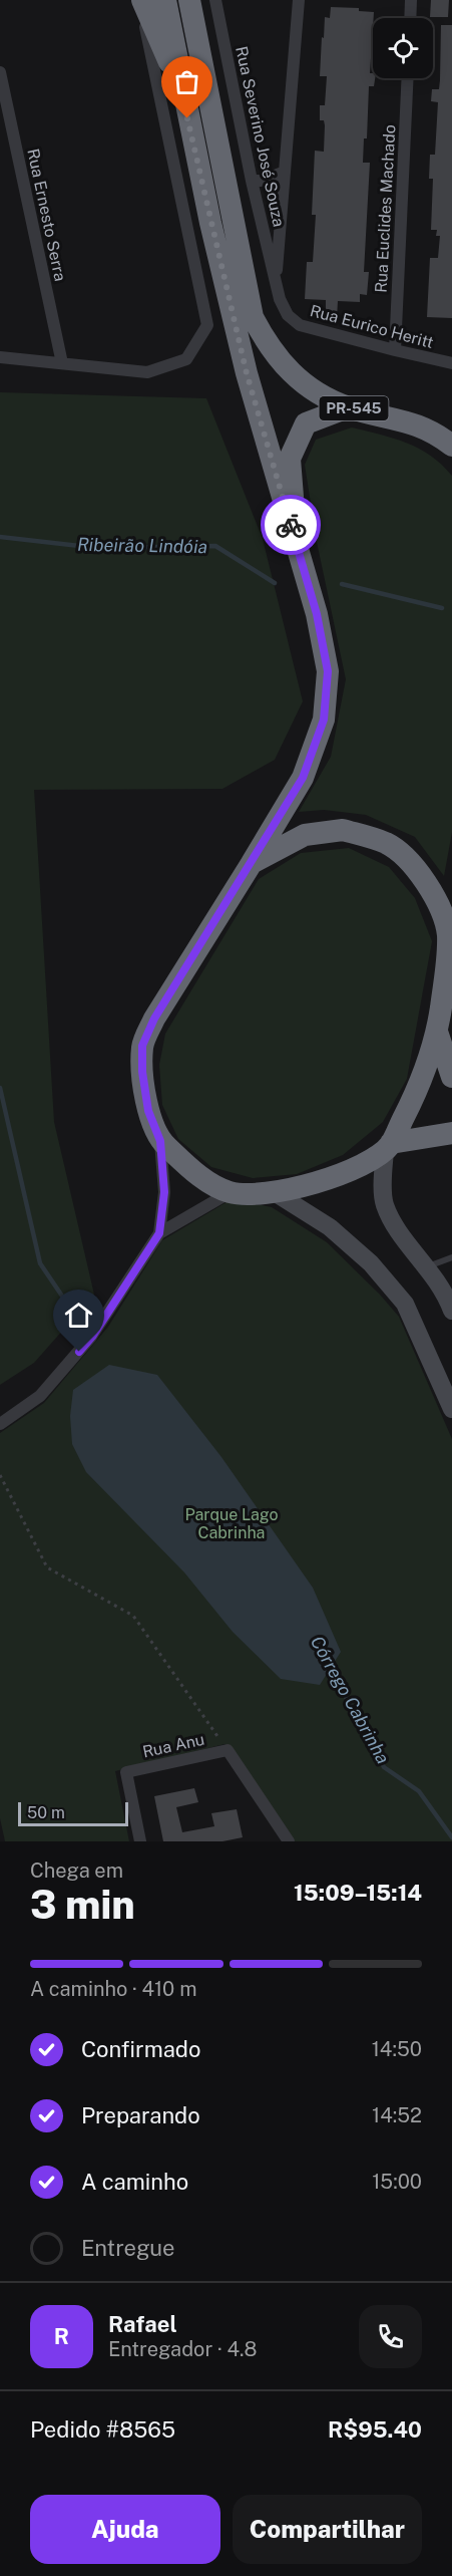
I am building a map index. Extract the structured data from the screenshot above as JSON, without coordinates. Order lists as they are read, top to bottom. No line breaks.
{"streets":{"highway":["PR-545"],"street":["Rua Severino José Souza","Rua Euclides Machado","Rua Ernesto Serra","Rua Eurico Heritt","Rua Anu"]},"crossings":[["Rua Severino José Souza","Rua Eurico Heritt"],["Rua Euclides Machado","Rua Eurico Heritt"]],"water":["Ribeirão Lindóia","Córrego Cabrinha"],"parks":["Parque Lago Cabrinha"],"scale_bar":"50 m","page":{"scale":"50 m","heading":["3 min","Chega em","15:09–15:14"],"panel":["Rafael","Entregador · 4.8","Pedido #8565","R$95.40"],"bar":"A caminho · 410 m","list":[["Confirmado","14:50"],["Preparando","14:52"],["A caminho","15:00"],"Entregue"],"round":"R","buttons":["Ajuda","Compartilhar"]}}
